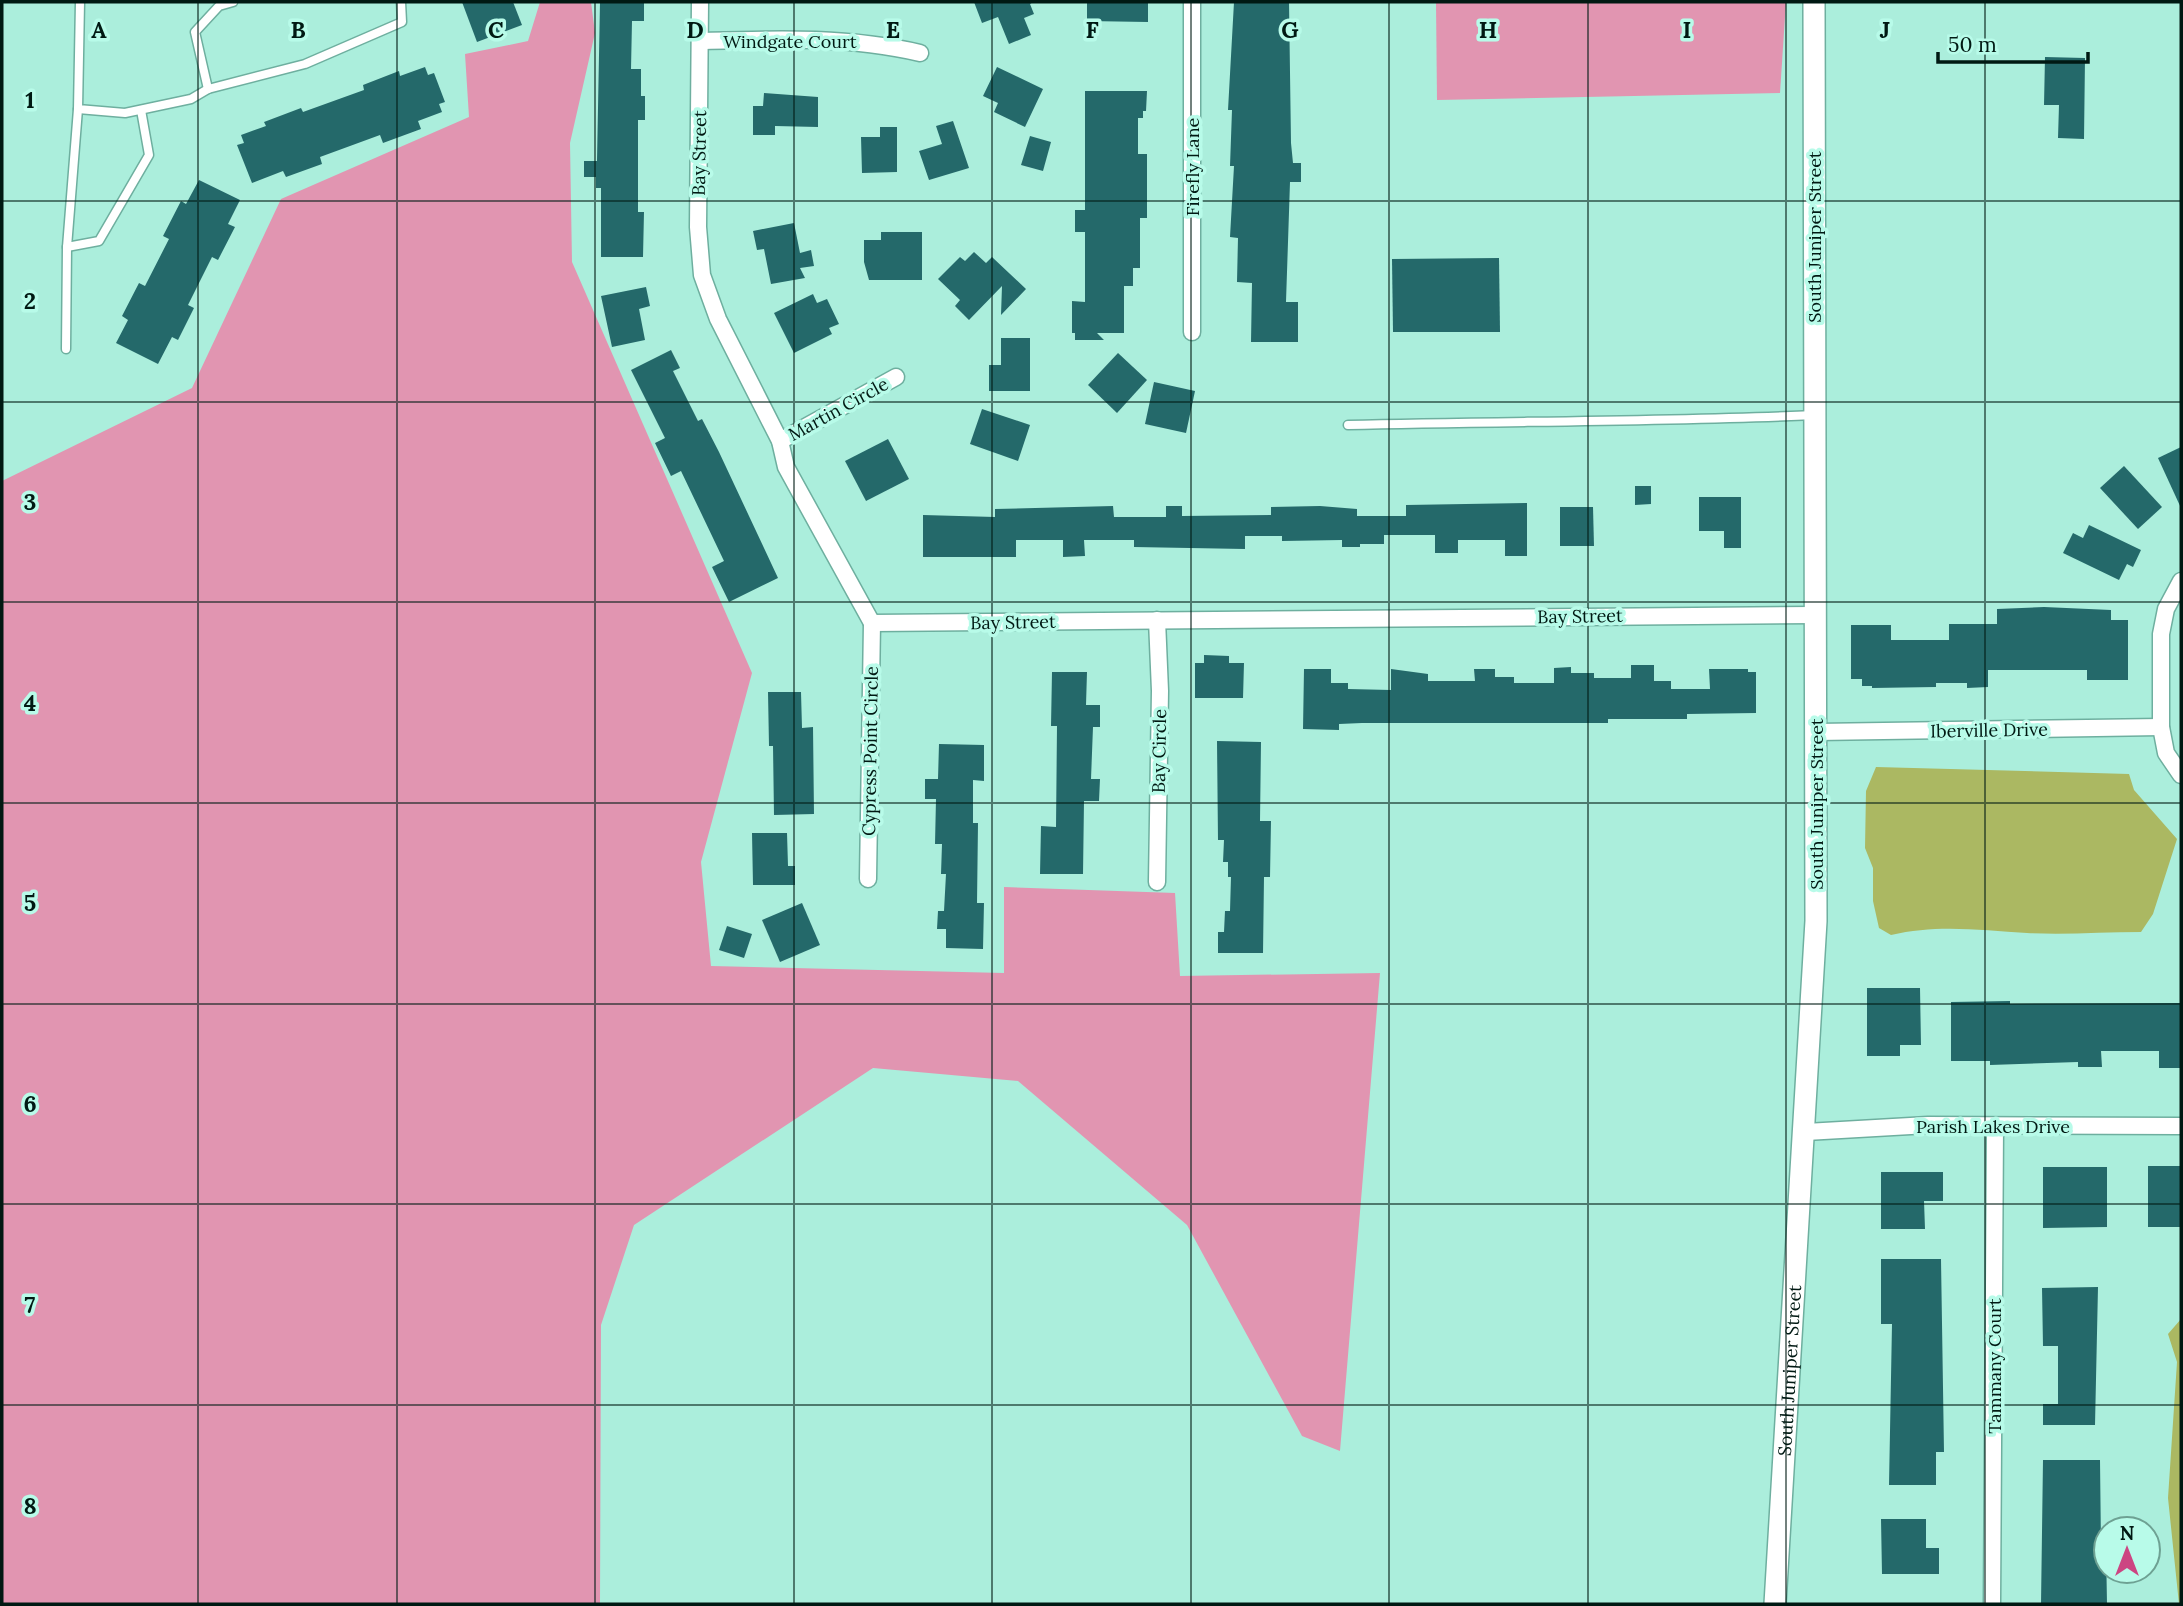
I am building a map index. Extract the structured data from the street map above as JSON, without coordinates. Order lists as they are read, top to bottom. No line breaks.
{"streets":{"street":["Windgate Court","Bay Street","Firefly Lane","South Juniper Street","Martin Circle","Iberville Drive","Cypress Point Circle","Bay Circle","Parish Lakes Drive","Tammany Court"]},"crossings":[["Windgate Court","Bay Street"],["Bay Street","South Juniper Street"],["Bay Street","Martin Circle"],["Bay Street","Cypress Point Circle"],["Bay Street","Bay Circle"],["South Juniper Street","Iberville Drive"],["South Juniper Street","Parish Lakes Drive"],["Parish Lakes Drive","Tammany Court"]],"scale_bar":"50 m","north":"top","grid":{"columns":["A","B","C","D","E","F","G","H","I","J"],"rows":["1","2","3","4","5","6","7","8"]}}
